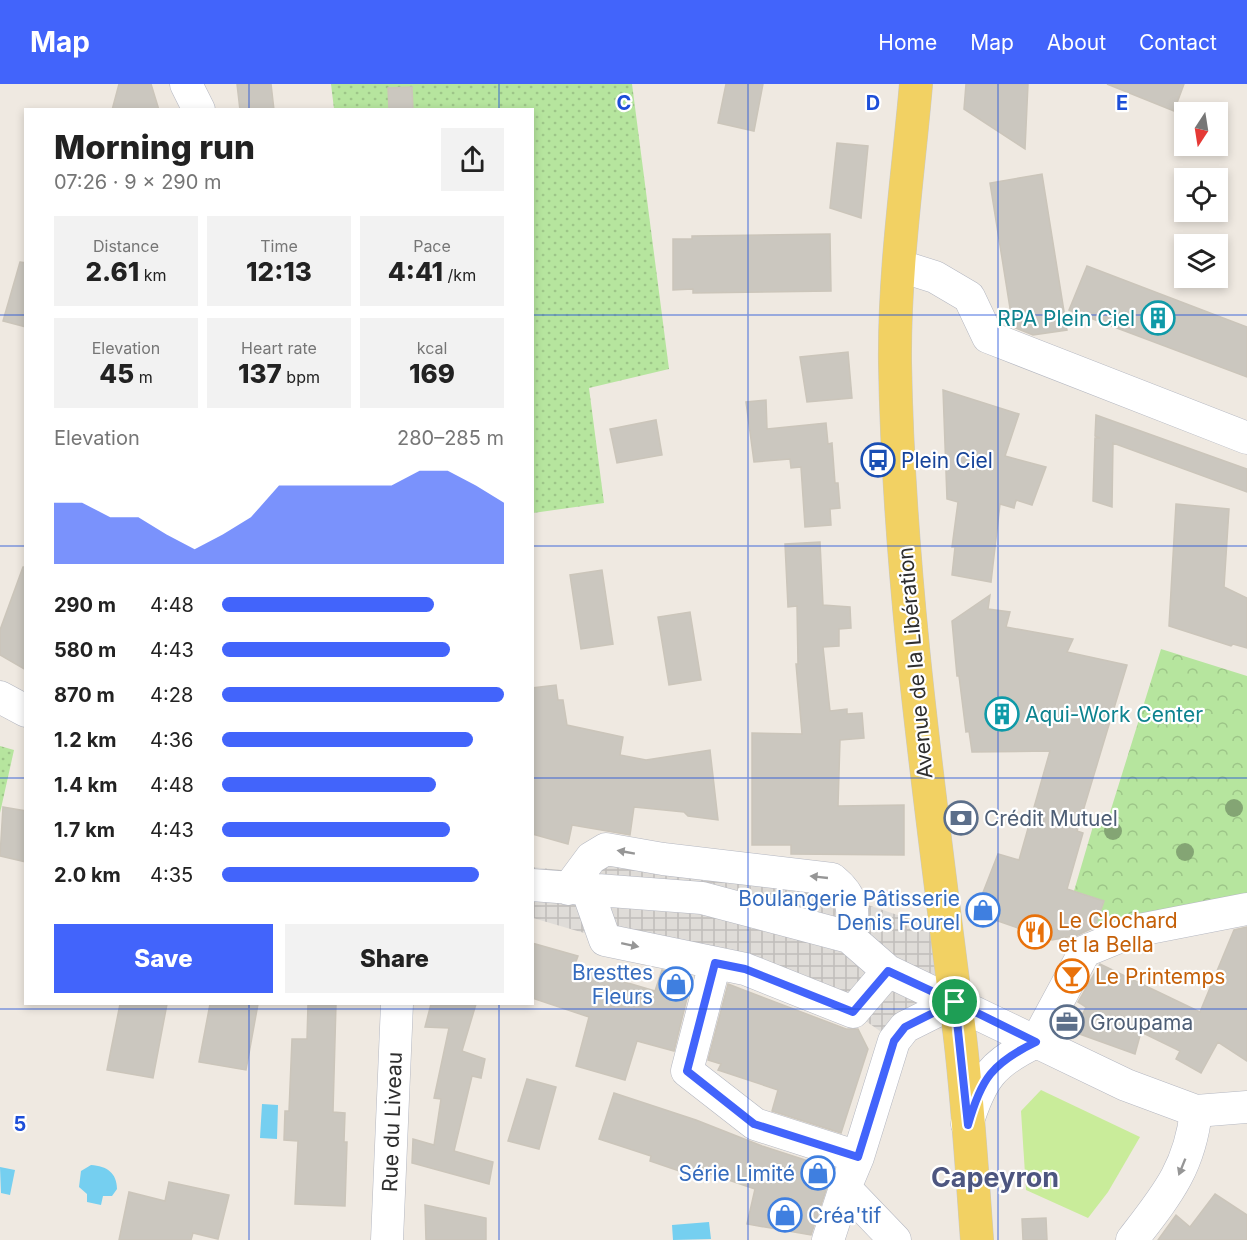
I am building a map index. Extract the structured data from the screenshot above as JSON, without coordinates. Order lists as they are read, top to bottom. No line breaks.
{"streets":{"main road":["Avenue de la Libération"],"street":["Rue du Liveau"]},"districts":["Capeyron"],"places":{"building":["RPA Plein Ciel","Aqui-Work Center"],"bus stop":["Plein Ciel"],"bank":["Crédit Mutuel"],"shop":["Boulangerie Pâtisserie Denis Fourel","Bresttes Fleurs","Série Limité","Créa'tif"],"restaurant":["Le Clochard et la Bella"],"bar":["Le Printemps"],"office":["Groupama"]},"north":"bottom","page":{"header":"Map","nav":["Home","Map","About","Contact"],"heading":["Morning run","07:26 · 9 × 290 m"],"stats":[["Distance","2.61 km"],["Time","12:13"],["Pace","4:41 /km"],["Elevation","45 m"],["Heart rate","137 bpm"],["kcal","169"]],"chart":["Elevation","280–285 m"],"list":[{"name":"290 m","note":"4:48"},{"name":"580 m","note":"4:43"},{"name":"870 m","note":"4:28"},{"name":"1.2 km","note":"4:36"},{"name":"1.4 km","note":"4:48"},{"name":"1.7 km","note":"4:43"},{"name":"2.0 km","note":"4:35"}],"buttons":["Save","Share"]},"grid":{"columns":["C","D","E"],"rows":["5"]}}
